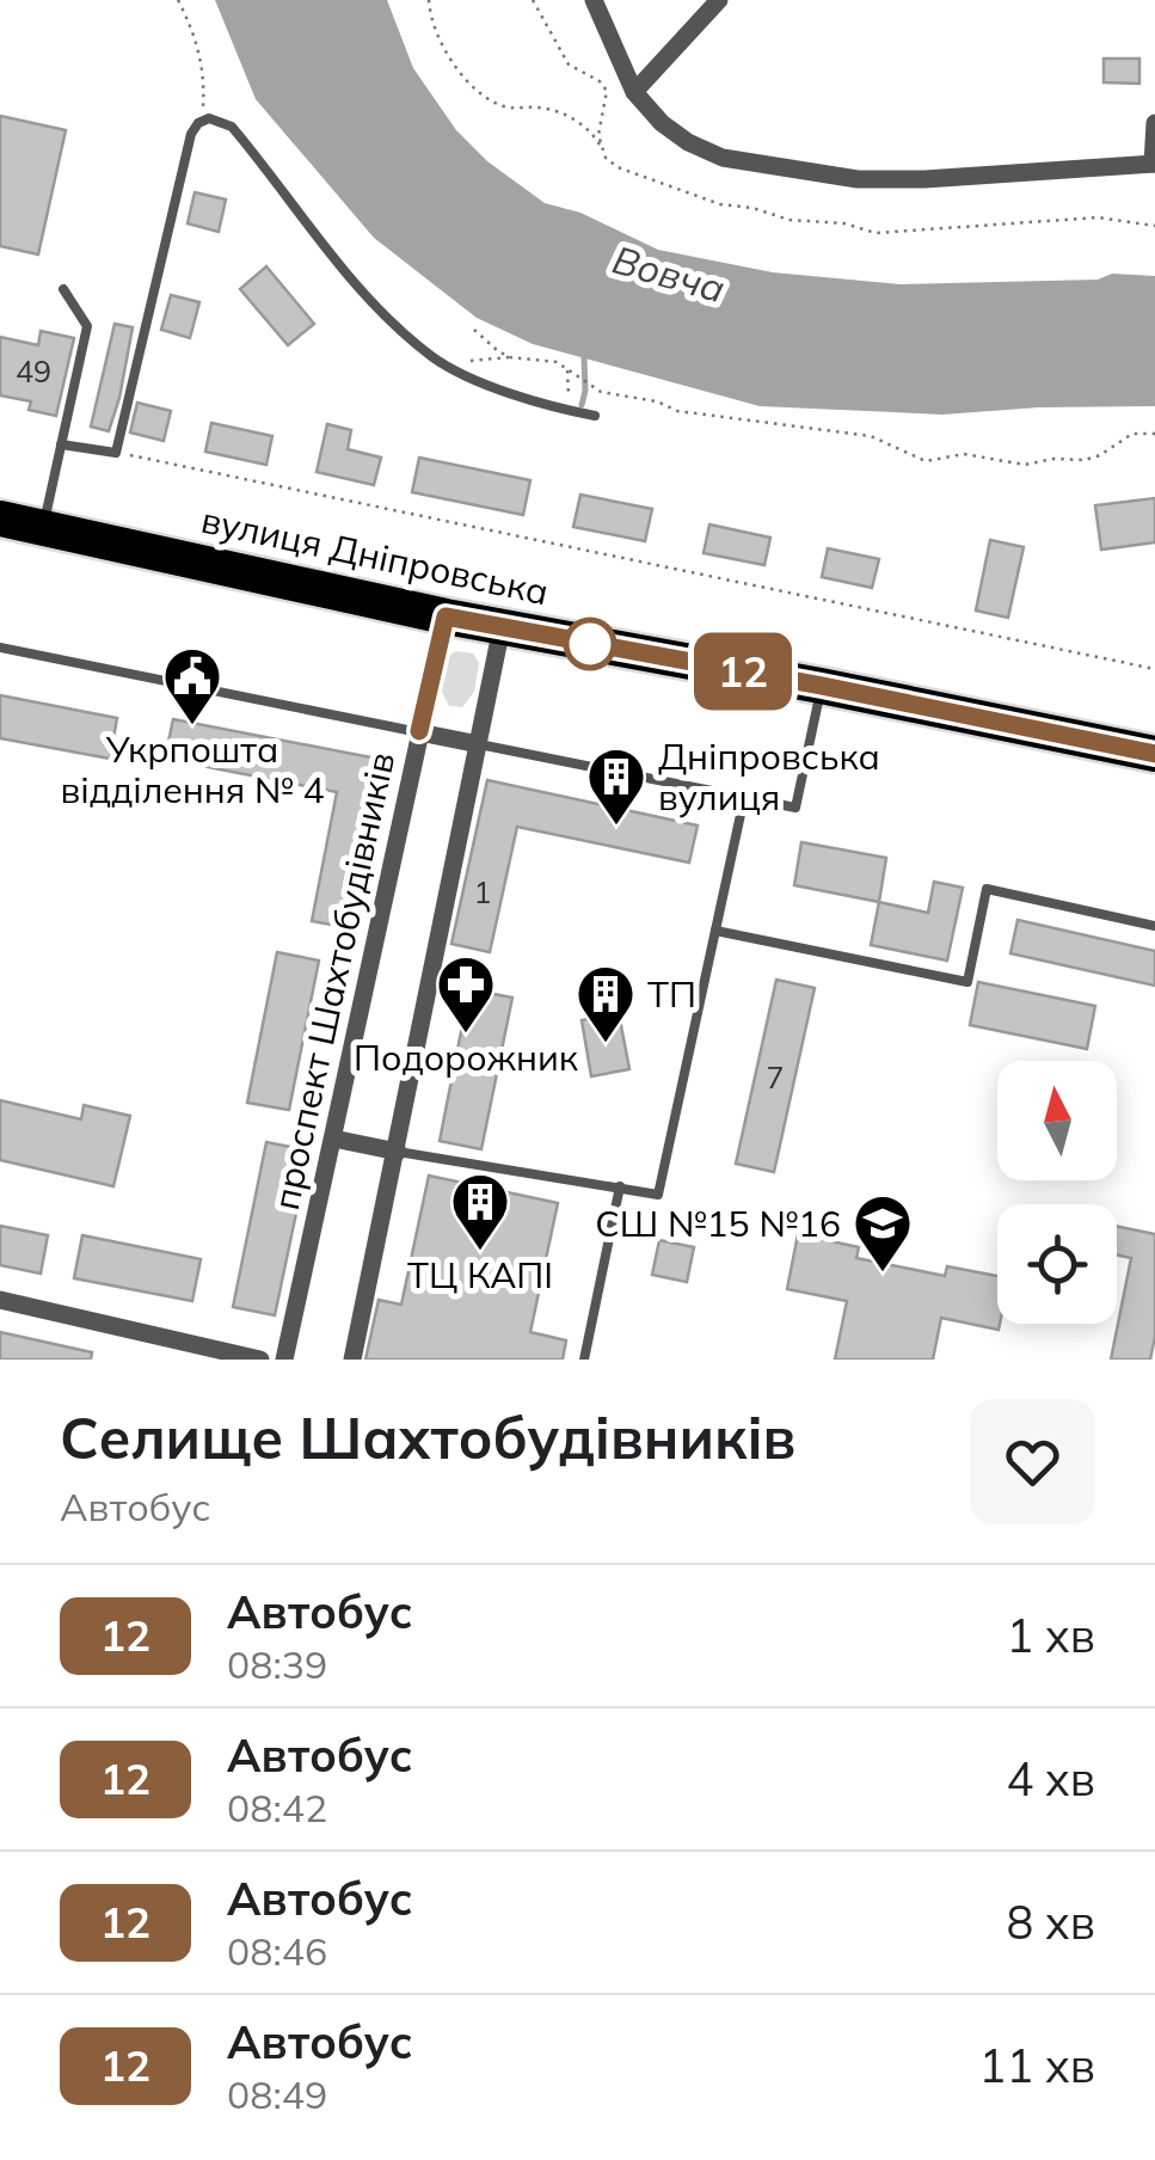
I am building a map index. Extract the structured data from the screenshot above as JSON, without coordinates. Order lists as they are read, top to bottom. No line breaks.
{"streets":{"highway":["вулиця Дніпровська"],"street":["проспект Шахтобудівників"]},"crossings":[["вулиця Дніпровська","проспект Шахтобудівників"]],"water":["Вовча"],"places":{"public building":["Укрпошта відділення № 4"],"building":["Дніпровська вулиця","ТП","ТЦ КАПІ"],"pharmacy":["Подорожник"],"school or university":["СШ №15 №16"]},"lines":["bus line 12"],"house_numbers":["49","1","7"],"north":"top","page":{"on_map":"12","heading":["Селище Шахтобудівників","Автобус"],"list":[{"mark":"12","name":"Автобус","note":"08:39","value":"1 хв"},{"mark":"12","name":"Автобус","note":"08:42","value":"4 хв"},{"mark":"12","name":"Автобус","note":"08:46","value":"8 хв"},{"mark":"12","name":"Автобус","note":"08:49","value":"11 хв"}]}}
